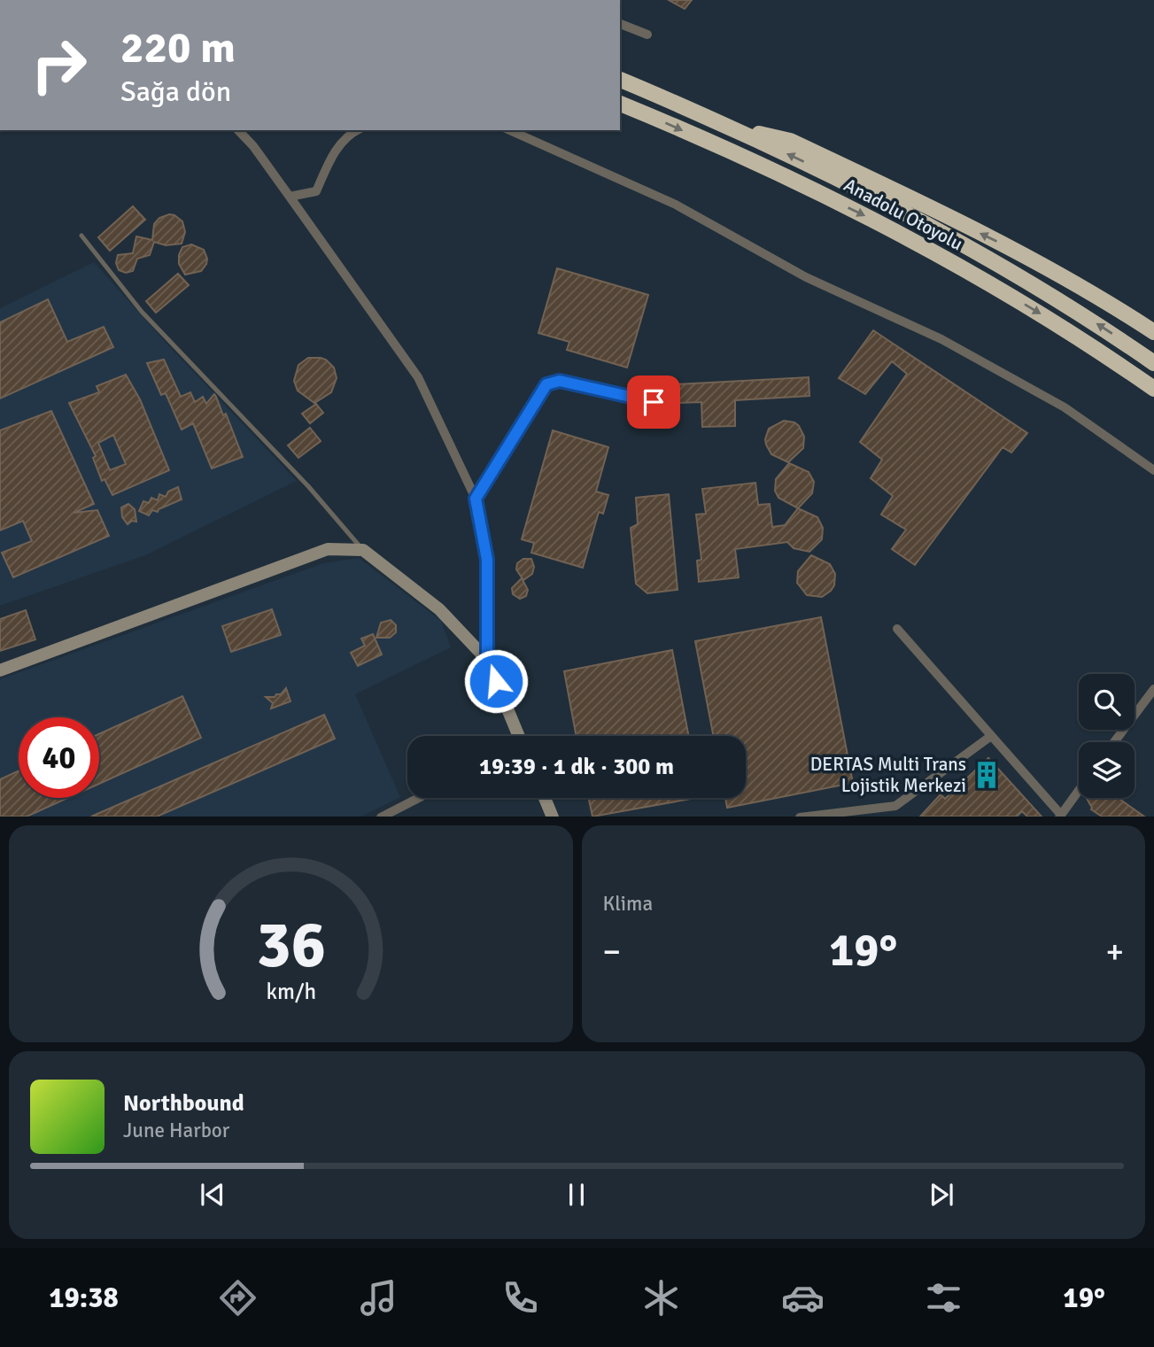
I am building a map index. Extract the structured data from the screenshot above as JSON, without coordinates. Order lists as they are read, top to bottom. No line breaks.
{"streets":{"highway":["Anadolu Otoyolu"]},"places":{"building":["DERTAS Multi Trans Lojistik Merkezi"]},"page":{"turn":["220 m","Sağa dön"],"limit":"40","trip":"19:39 · 1 dk · 300 m","tile":"Klima","heat":["−","19°","+"],"song":["Northbound","June Harbor"],"tabs":["19:38","19°"],"gauge":["36","km/h"]}}
